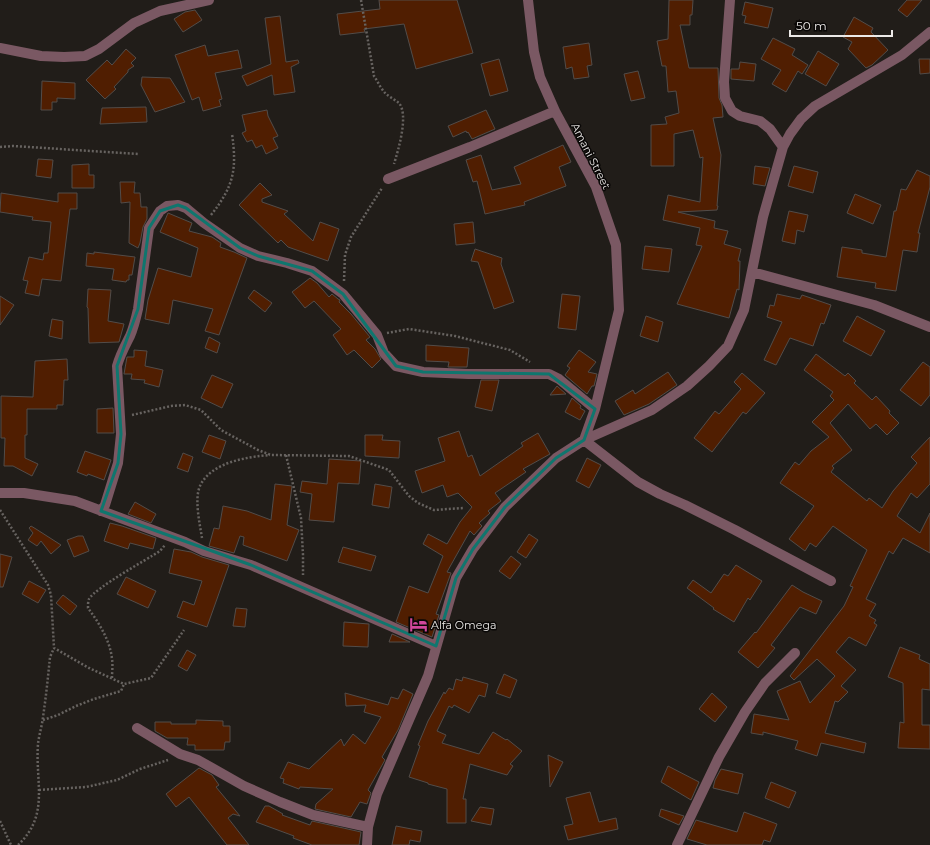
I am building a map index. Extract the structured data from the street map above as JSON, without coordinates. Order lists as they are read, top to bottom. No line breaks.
{"streets":{"street":["Amani Street"]},"places":{"hotel":["Alfa Omega"]},"scale_bar":"50 m"}
